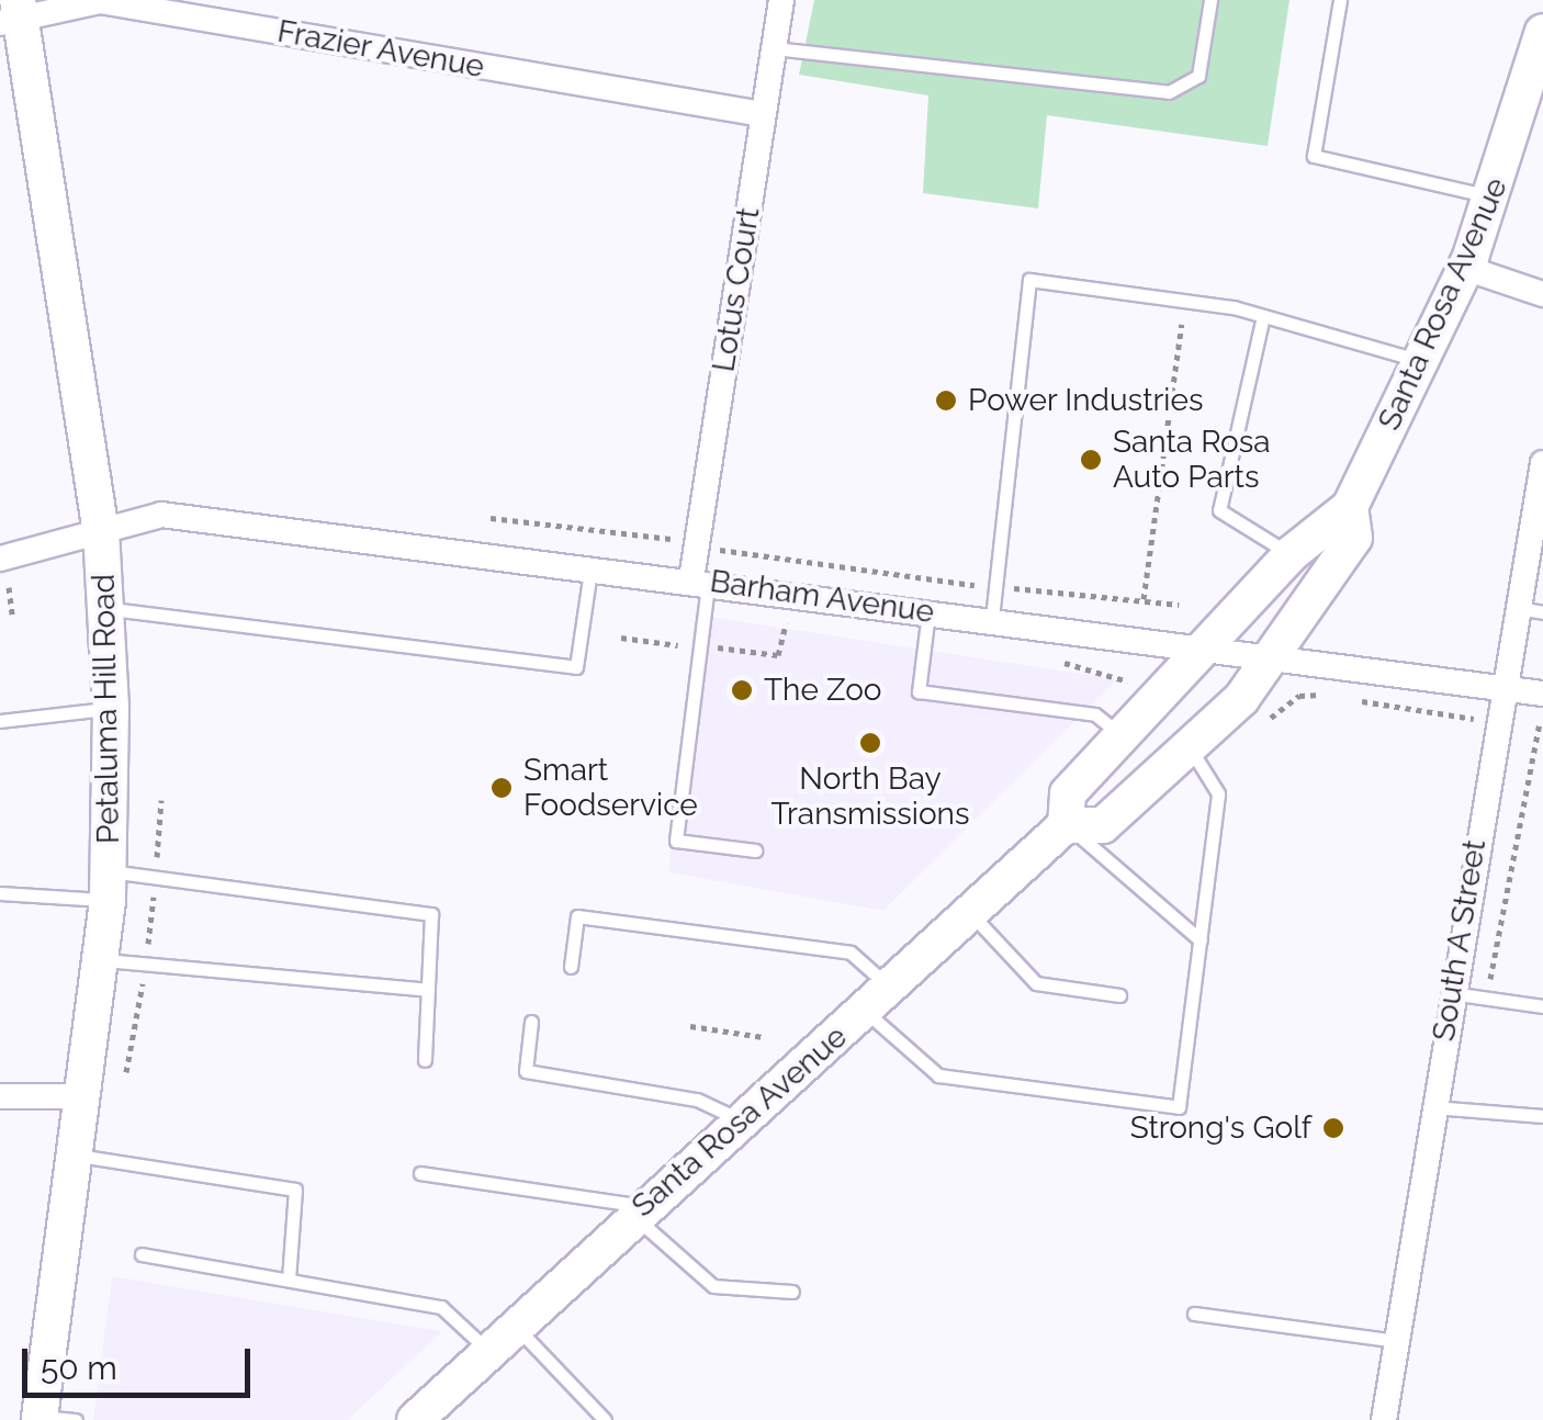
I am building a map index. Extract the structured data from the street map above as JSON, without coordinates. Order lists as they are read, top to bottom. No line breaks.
{"streets":{"main road":["Santa Rosa Avenue","Petaluma Hill Road"],"street":["Frazier Avenue","Lotus Court","Barham Avenue","South A Street"]},"crossings":[["Frazier Avenue","Lotus Court"],["Frazier Avenue","Petaluma Hill Road"],["Lotus Court","Barham Avenue"],["Santa Rosa Avenue","Barham Avenue"],["Barham Avenue","Petaluma Hill Road"],["Barham Avenue","South A Street"]],"places":["Power Industries","Santa Rosa Auto Parts","The Zoo","North Bay Transmissions","Smart Foodservice","Strong's Golf"],"scale_bar":"50 m"}
